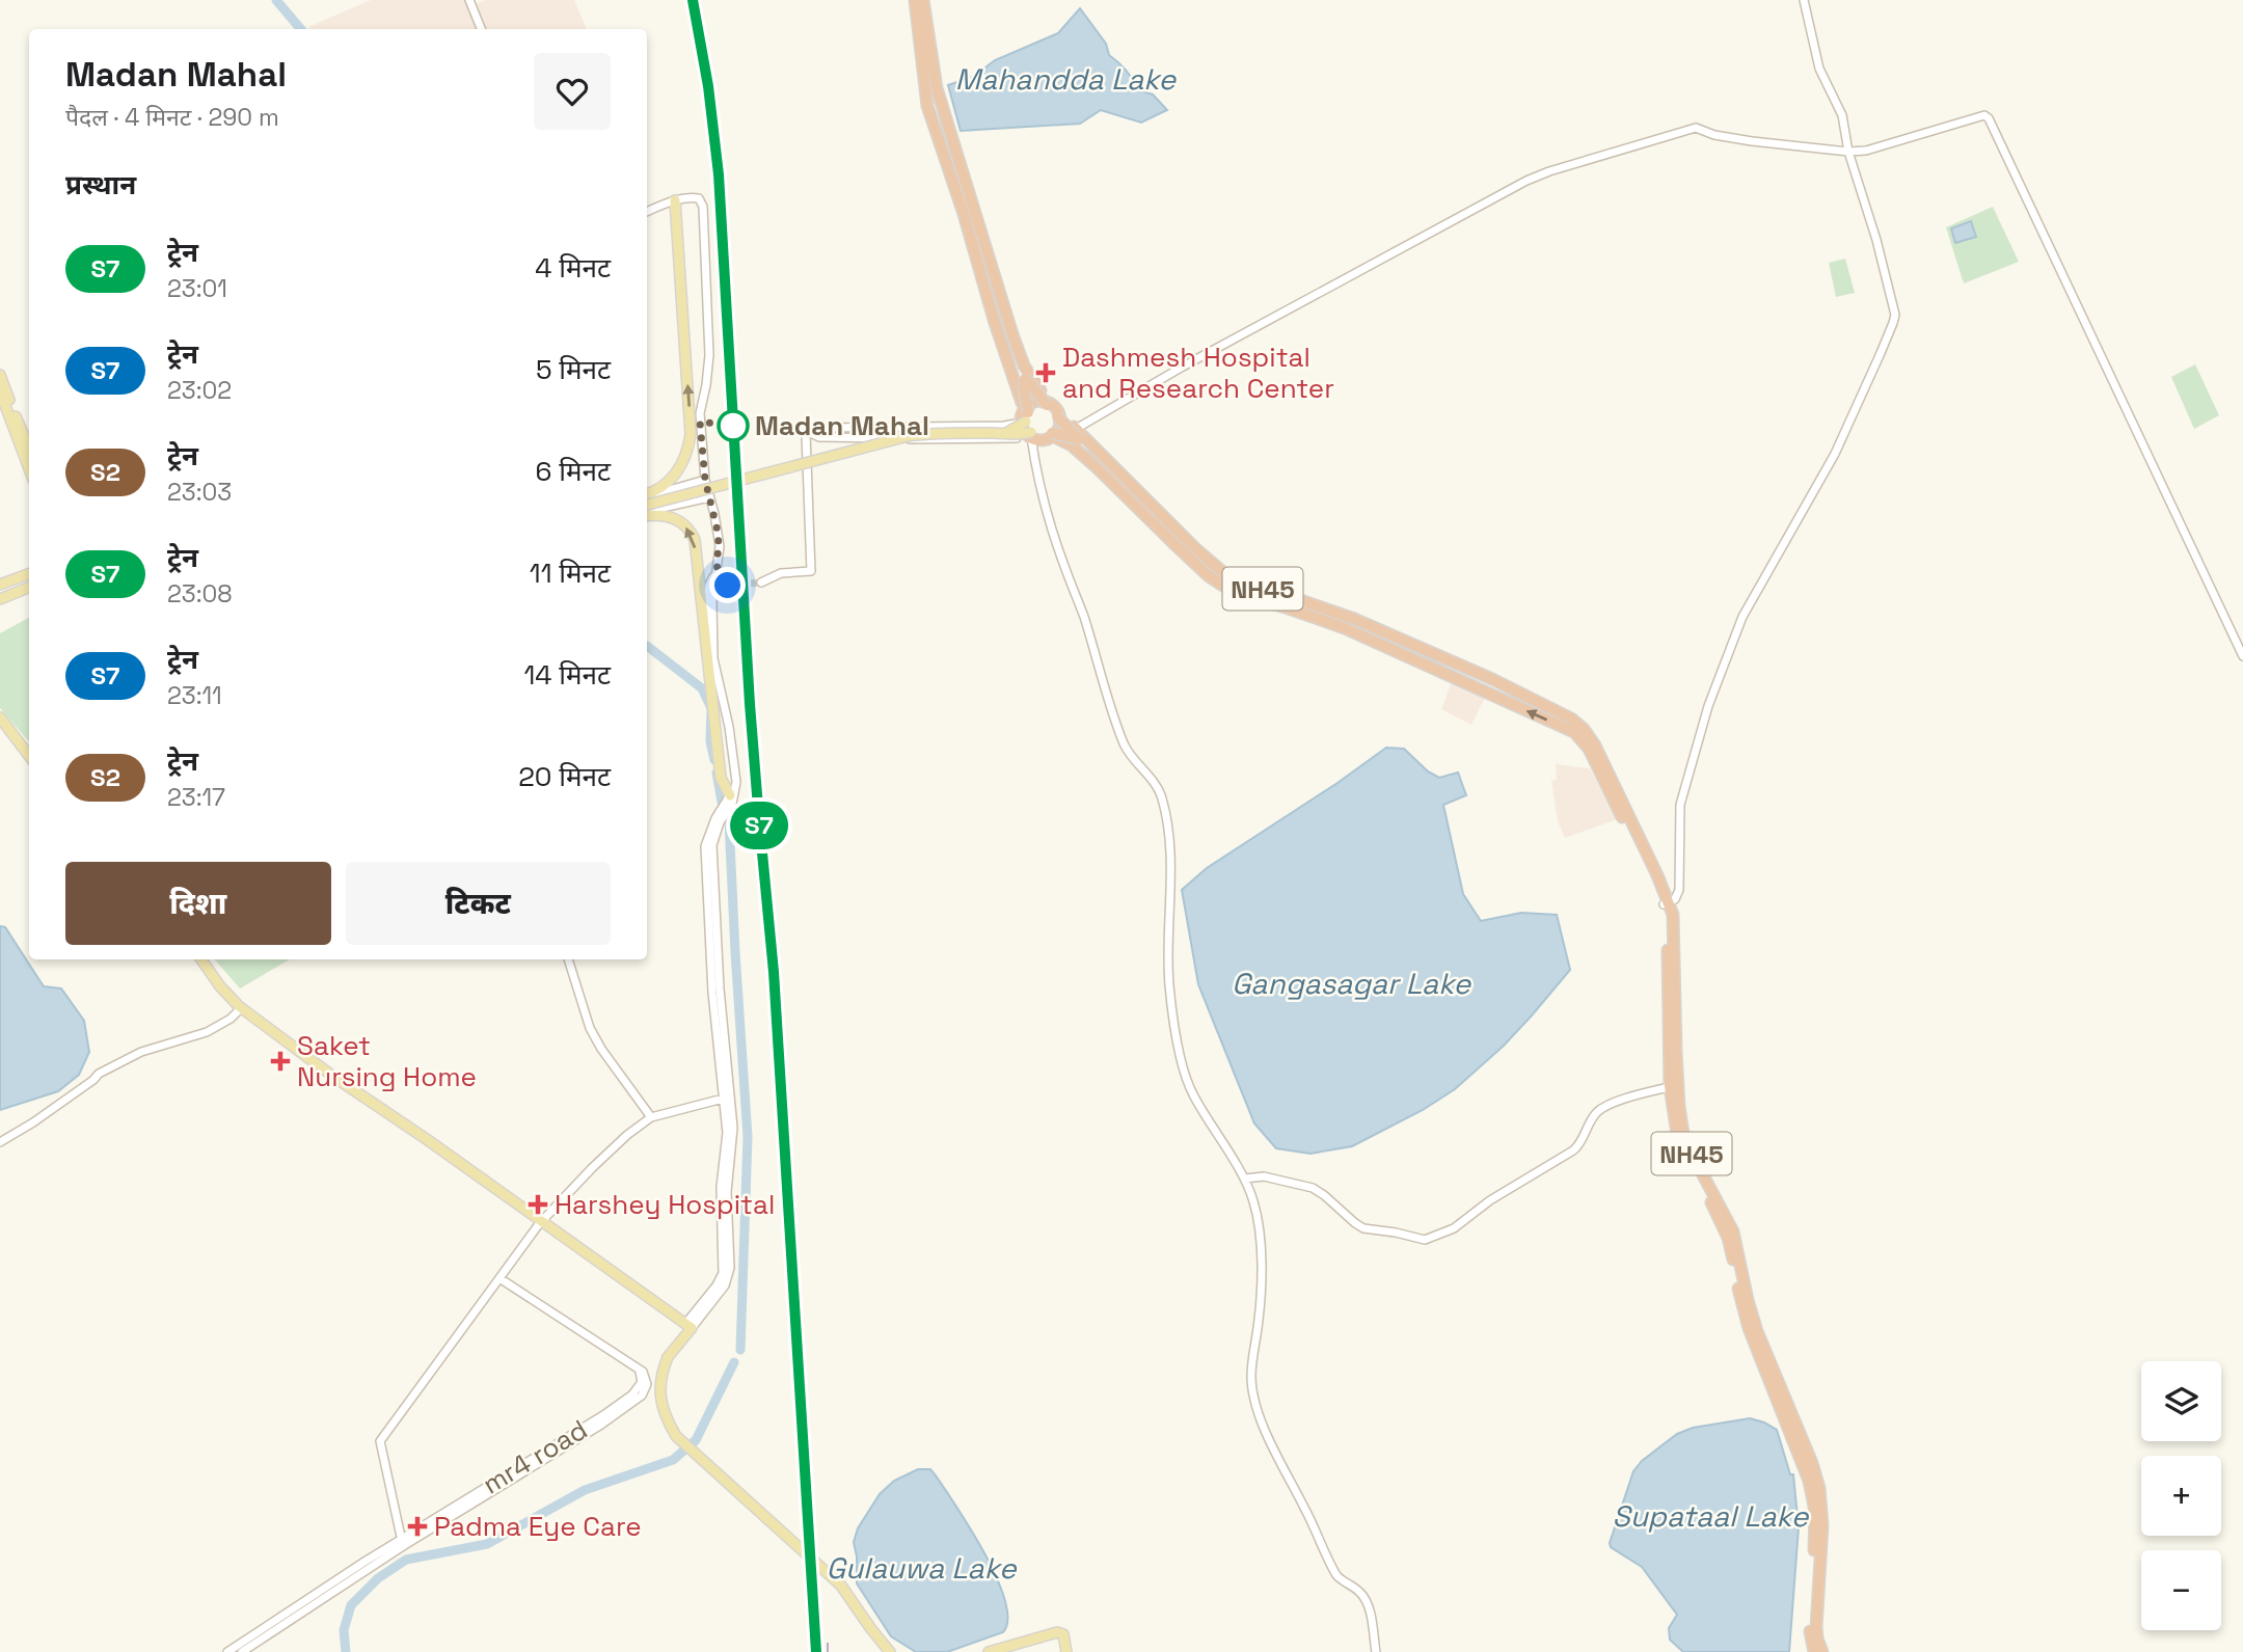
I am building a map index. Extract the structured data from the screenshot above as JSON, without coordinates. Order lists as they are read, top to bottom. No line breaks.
{"streets":{"highway":["NH45"],"street":["mr4 road"]},"water":["Mahandda Lake","Gangasagar Lake","Supataal Lake","Gulauwa Lake"],"places":{"health":["Dashmesh Hospital and Research Center","Saket Nursing Home","Harshey Hospital","Padma Eye Care"],"other":["Madan Mahal"]},"page":{"on_map":"S7","heading":[["Madan Mahal","पैदल · 4 मिनट · 290 m"],"प्रस्थान"],"list":[{"mark":"S7","name":"ट्रेन","note":"23:01","value":"4 मिनट"},{"mark":"S7","name":"ट्रेन","note":"23:02","value":"5 मिनट"},{"mark":"S2","name":"ट्रेन","note":"23:03","value":"6 मिनट"},{"mark":"S7","name":"ट्रेन","note":"23:08","value":"11 मिनट"},{"mark":"S7","name":"ट्रेन","note":"23:11","value":"14 मिनट"},{"mark":"S2","name":"ट्रेन","note":"23:17","value":"20 मिनट"}],"buttons":["दिशा","टिकट"],"map_buttons":["+","−"]}}
